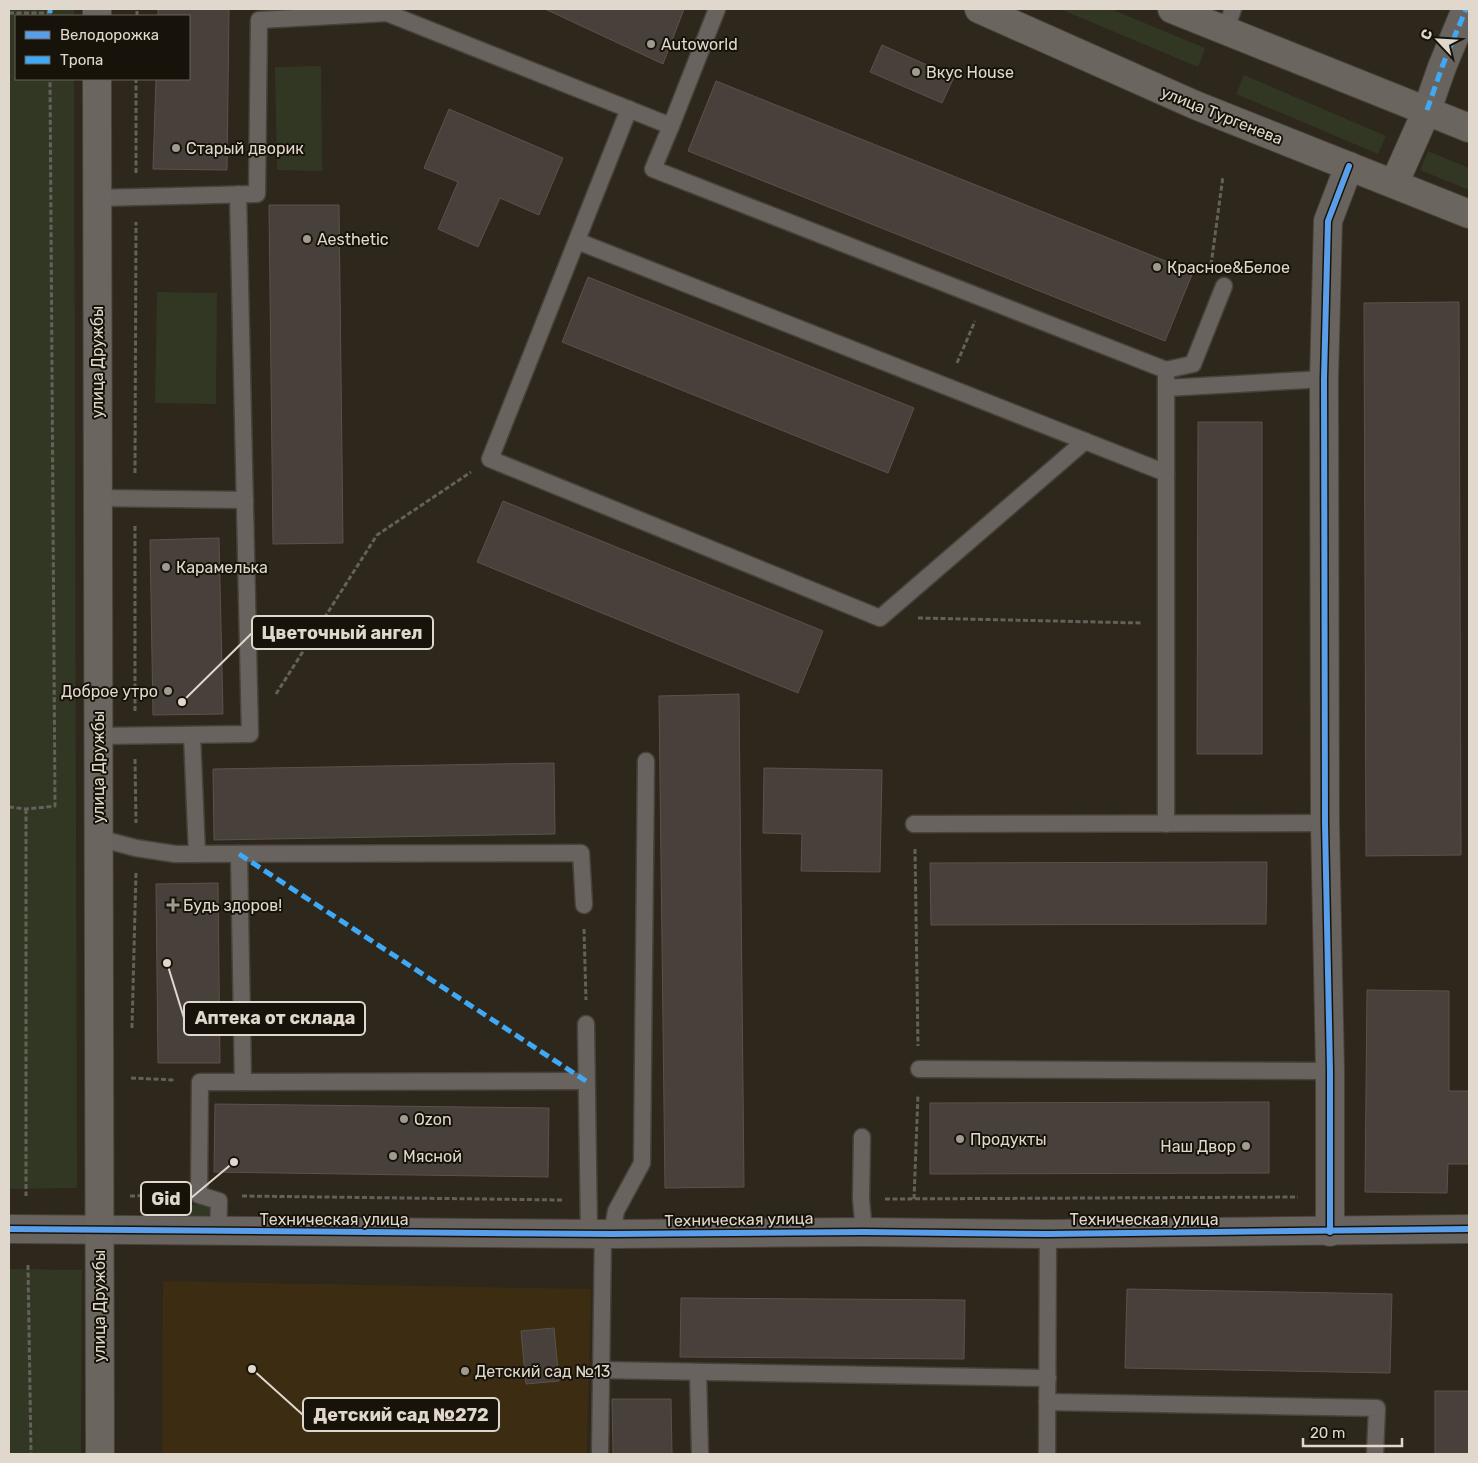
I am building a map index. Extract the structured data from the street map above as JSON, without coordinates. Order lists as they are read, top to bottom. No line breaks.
{"streets":{"main road":["улица Тургенева","улица Дружбы"],"street":["Техническая улица"]},"crossings":[["улица Дружбы","Техническая улица"]],"places":{"other":["Autoworld","Вкус House","Старый дворик","Aesthetic","Красное&Белое","Карамелька","Доброе утро","Цветочный ангел","Аптека от склада","Ozon","Продукты","Наш Двор","Мясной","Gid","Детский сад №272","Детский сад №13"],"health":["Будь здоров!"]},"legend":["Велодорожка","Тропа"],"scale_bar":"20 m","north":"top left"}
